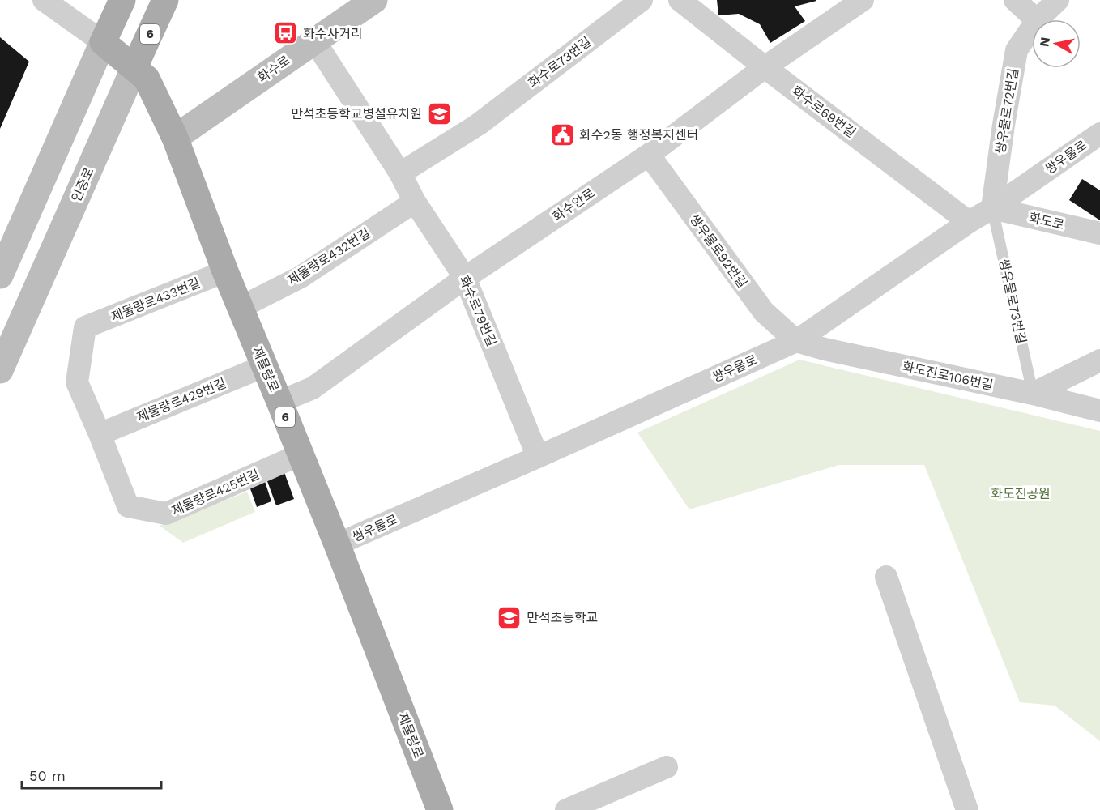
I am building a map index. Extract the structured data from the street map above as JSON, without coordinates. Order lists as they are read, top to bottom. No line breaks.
{"streets":{"main road":["6","화수로","인중로","제물량로"],"street":["화수로73번길","쌍우물로72번길","화수로69번길","쌍우물로","화수안로","화도로","쌍우물로92번길","제물량로432번길","제물량로433번길","화수로79번길","화도진로106번길","제물량로429번길","제물량로425번길"],"lane":["쌍우물로73번길"]},"crossings":[["화수로73번길","화수로79번길"],["화수로","화수로79번길"],["화수로","제물량로"],["쌍우물로72번길","쌍우물로"],["쌍우물로72번길","화도로"],["쌍우물로72번길","쌍우물로73번길"],["화수로69번길","쌍우물로"],["화수로69번길","화수안로"],["쌍우물로","화도로"],["쌍우물로","쌍우물로92번길"],["쌍우물로","쌍우물로73번길"],["쌍우물로","화수로79번길"],["쌍우물로","제물량로"],["쌍우물로","화도진로106번길"],["인중로","제물량로"],["화수안로","쌍우물로92번길"],["화수안로","화수로79번길"],["화수안로","제물량로"],["화도로","쌍우물로73번길"],["쌍우물로92번길","화도진로106번길"],["제물량로432번길","화수로79번길"],["제물량로432번길","제물량로"],["제물량로433번길","제물량로"],["제물량로433번길","제물량로429번길"],["제물량로433번길","제물량로425번길"],["쌍우물로73번길","화도진로106번길"],["제물량로","제물량로429번길"],["제물량로","제물량로425번길"],["제물량로429번길","제물량로425번길"]],"parks":["화도진공원"],"places":{"bus stop":["화수사거리"],"school or university":["만석초등학교병설유치원","만석초등학교"],"public building":["화수2동 행정복지센터"]},"scale_bar":"50 m","north":"left"}
